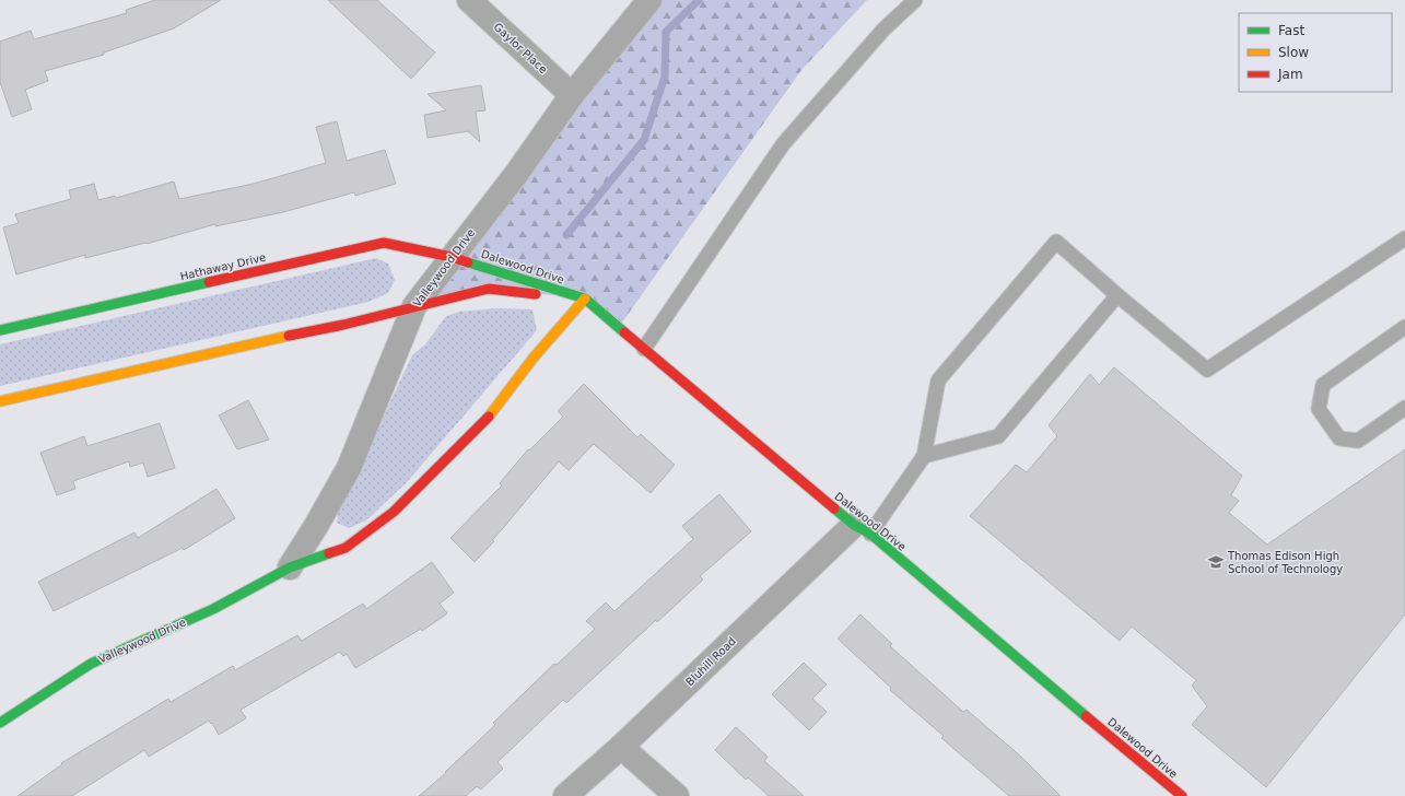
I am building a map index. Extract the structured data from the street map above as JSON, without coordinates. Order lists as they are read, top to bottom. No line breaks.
{"streets":{"street":["Gaylor Place","Hathaway Drive","Dalewood Drive","Valleywood Drive","Bluhill Road"]},"crossings":[["Gaylor Place","Valleywood Drive"],["Hathaway Drive","Dalewood Drive"],["Hathaway Drive","Valleywood Drive"],["Dalewood Drive","Valleywood Drive"],["Dalewood Drive","Bluhill Road"]],"places":{"school or university":["Thomas Edison High School of Technology"]},"legend":["Fast","Slow","Jam"]}
